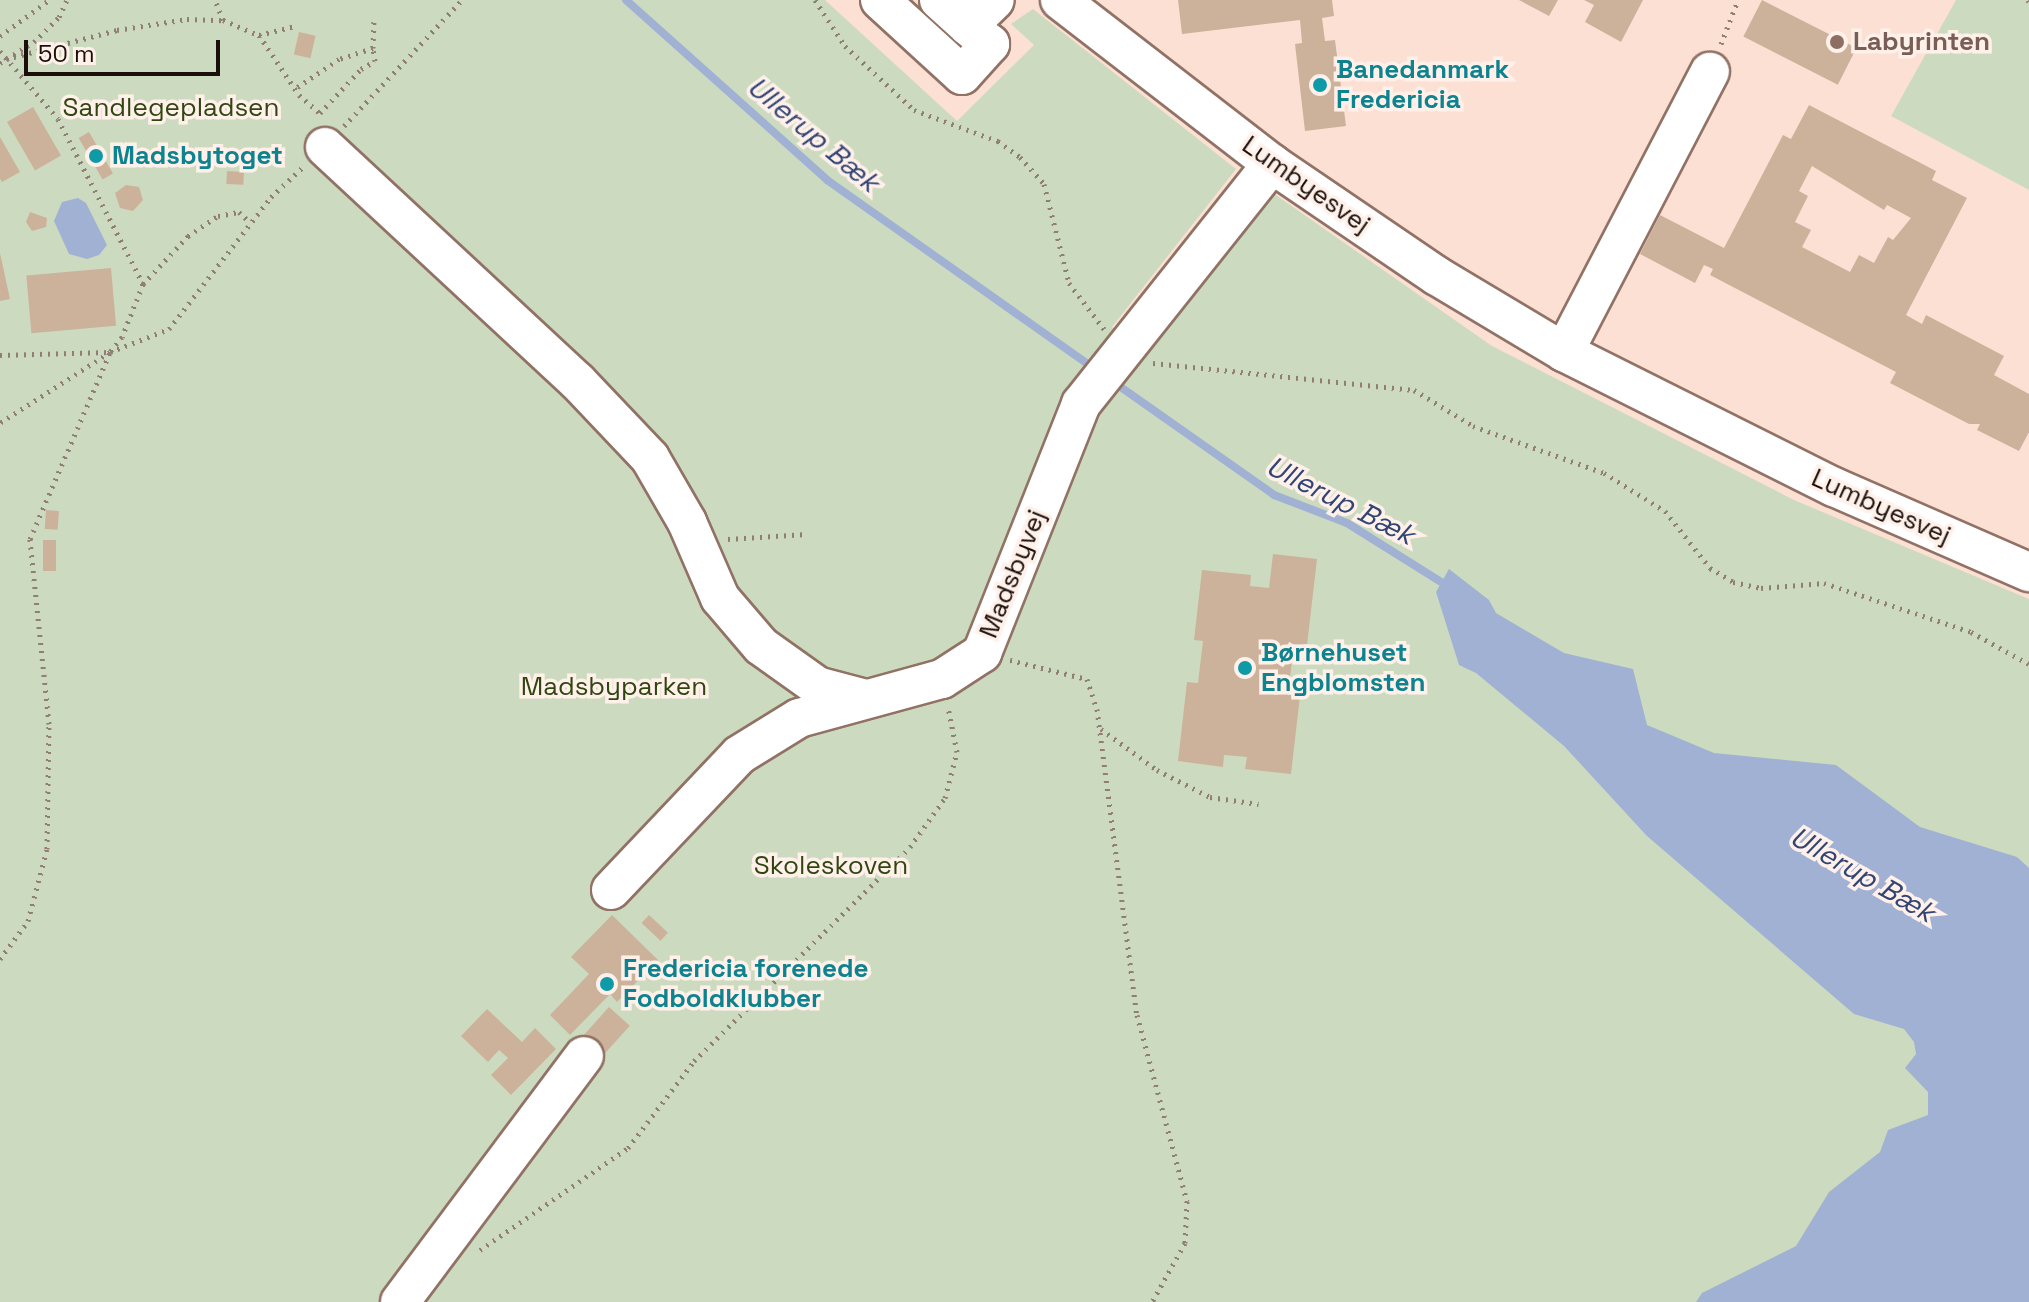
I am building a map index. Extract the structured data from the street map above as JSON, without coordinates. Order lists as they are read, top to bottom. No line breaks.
{"streets":{"street":["Lumbyesvej","Madsbyvej"]},"crossings":[["Lumbyesvej","Madsbyvej"]],"water":["Ullerup Bæk"],"parks":["Sandlegepladsen","Madsbyparken","Skoleskoven"],"places":["Labyrinten","Banedanmark Fredericia","Madsbytoget","Børnehuset Engblomsten","Fredericia forenede Fodboldklubber"],"scale_bar":"50 m"}
